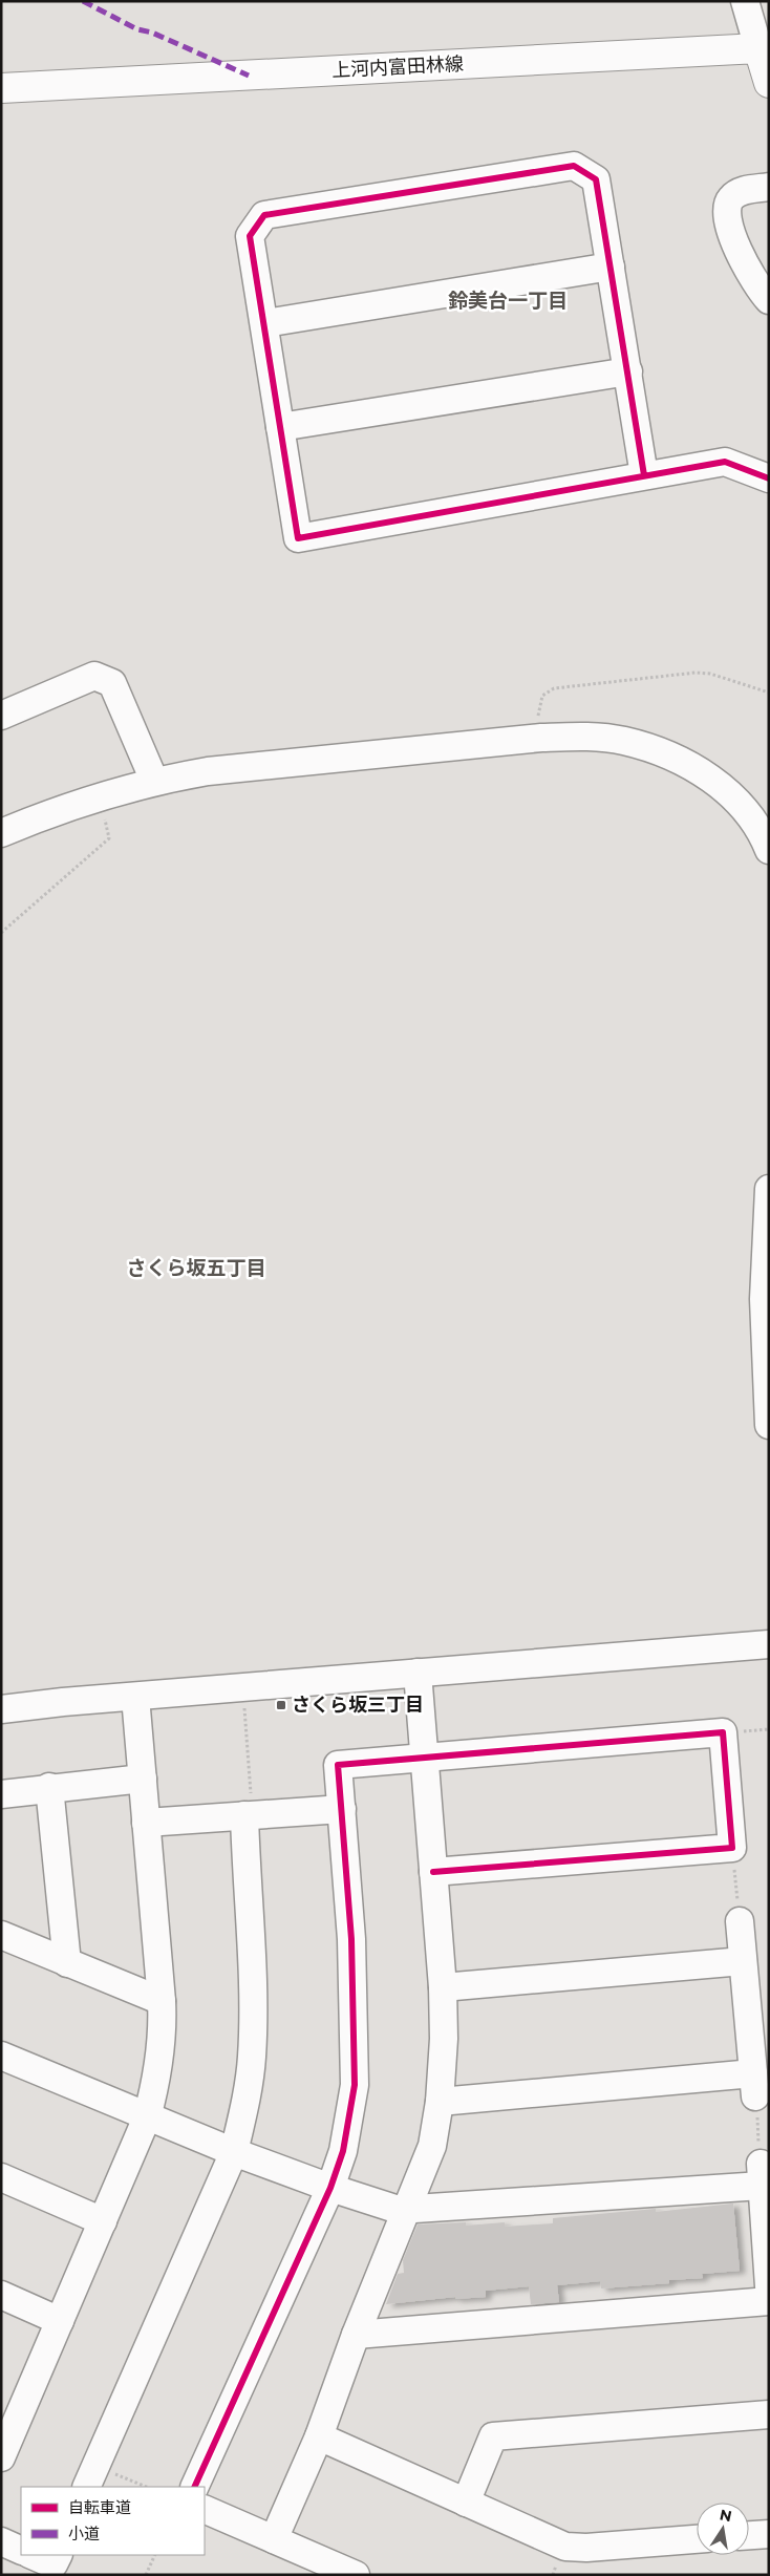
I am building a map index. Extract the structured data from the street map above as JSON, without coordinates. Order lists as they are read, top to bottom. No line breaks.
{"streets":{"main road":["上河内富田林線"]},"districts":["鈴美台一丁目","さくら坂五丁目"],"places":{"transit":["さくら坂三丁目"]},"legend":["自転車道","小道"],"north":"top"}
